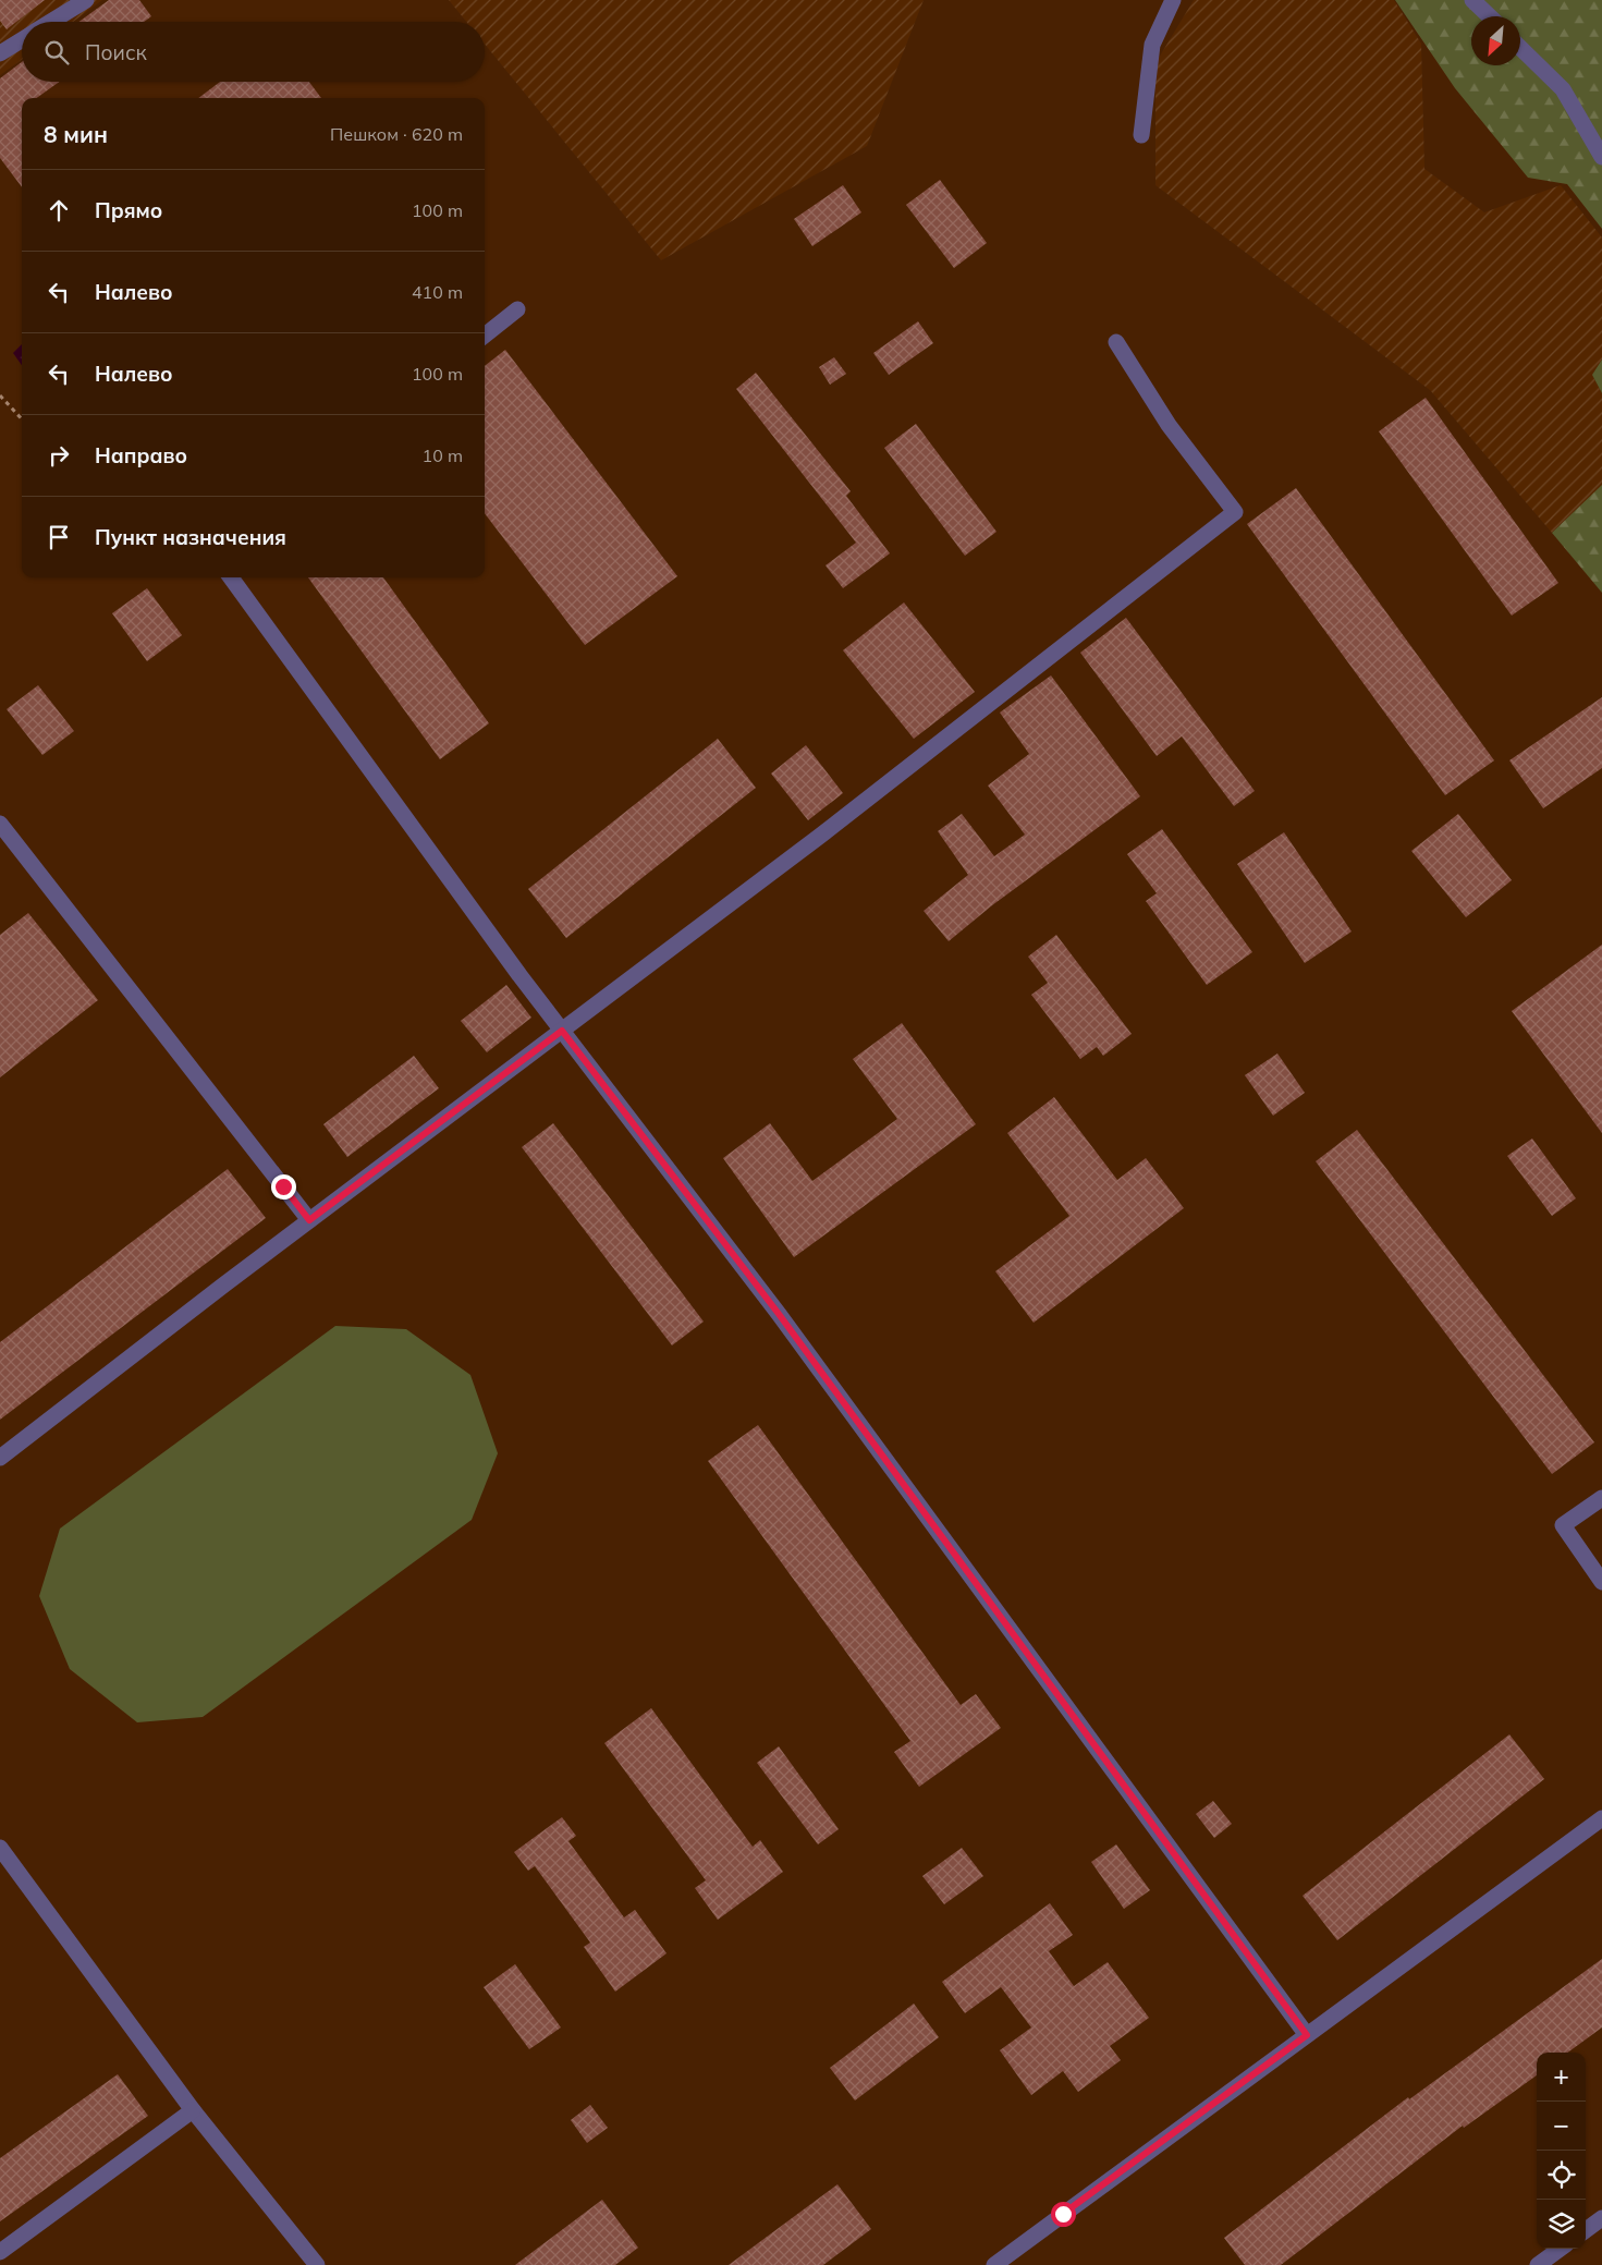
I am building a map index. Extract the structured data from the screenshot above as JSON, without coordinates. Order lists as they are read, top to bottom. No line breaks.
{"north":"bottom left","page":{"search":"Поиск","heading":["8 мин","Пешком · 620 m"],"list":[["Прямо","100 m"],["Налево","410 m"],["Налево","100 m"],["Направо","10 m"],"Пункт назначения"],"map_buttons":["+","−"]}}
